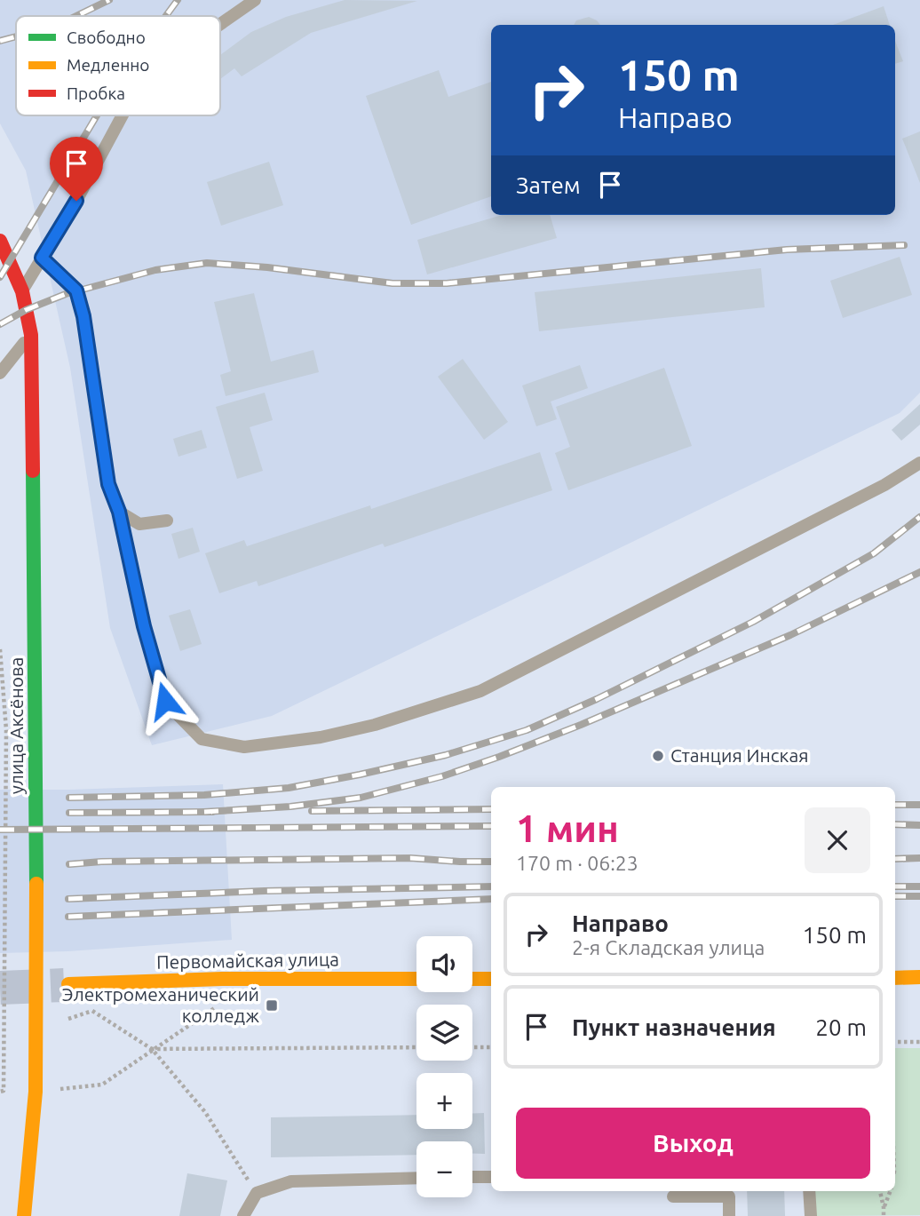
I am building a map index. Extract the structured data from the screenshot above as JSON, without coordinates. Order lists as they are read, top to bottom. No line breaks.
{"streets":{"street":["улица Аксёнова","Первомайская улица"]},"places":{"other":["Станция Инская"],"transit":["Электромеханический колледж"]},"legend":["Свободно","Медленно","Пробка"],"page":{"turn":["150 m","Направо"],"then":"Затем","heading":["1 мин","170 m · 06:23"],"list":[{"name":"Направо","note":"2-я Складская улица","value":"150 m"},{"name":"Пункт назначения","value":"20 m"}],"map_buttons":["+","−"],"buttons":"Выход"}}
